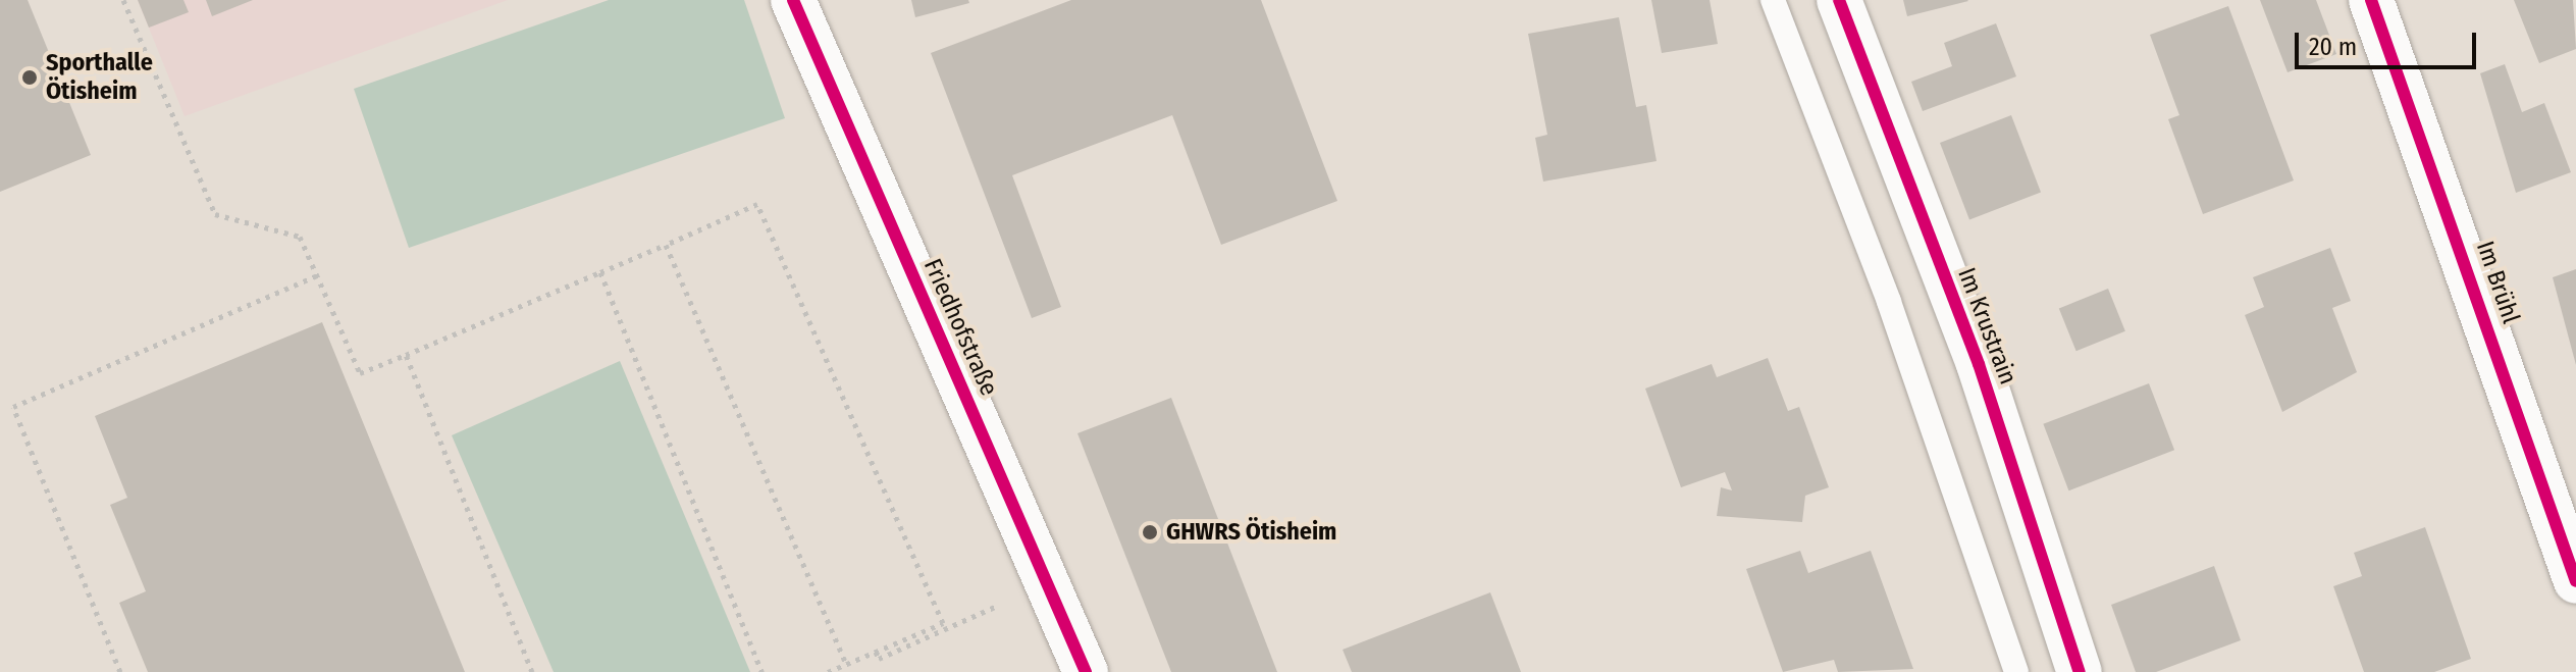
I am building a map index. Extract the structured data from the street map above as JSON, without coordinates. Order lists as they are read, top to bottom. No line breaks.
{"streets":{"street":["Im Brühl","Im Krustrain","Friedhofstraße"]},"places":["Sporthalle Ötisheim","GHWRS Ötisheim"],"scale_bar":"20 m"}
